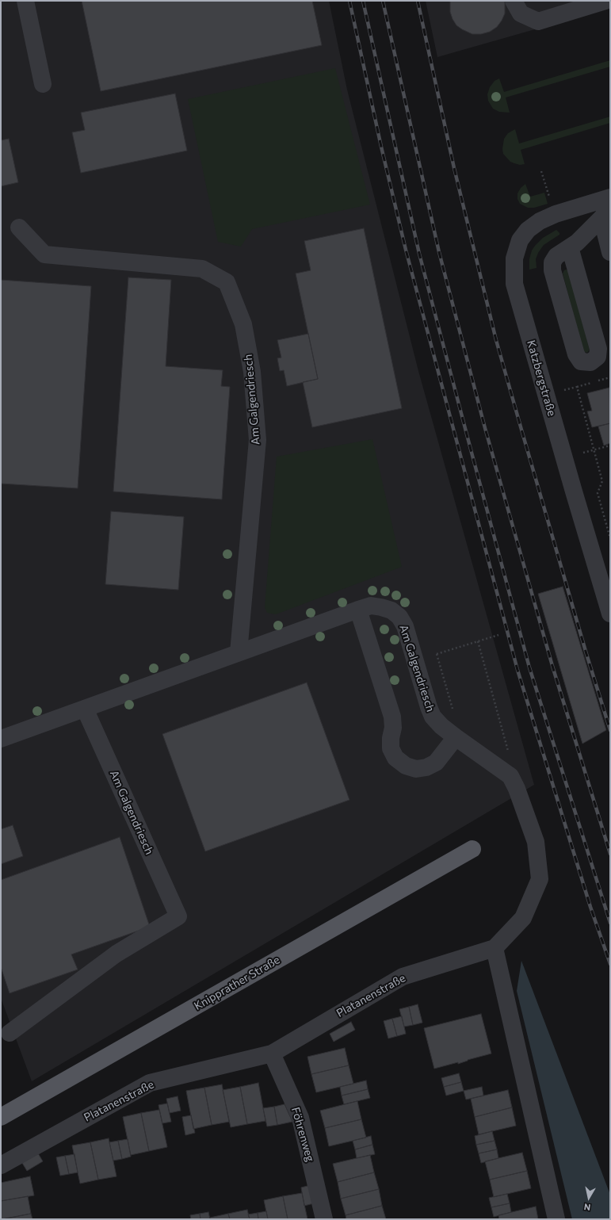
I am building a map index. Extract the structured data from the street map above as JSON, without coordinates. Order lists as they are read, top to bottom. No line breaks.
{"streets":{"main road":["Knipprather Straße"],"street":["Katzbergstraße","Am Galgendriesch","Platanenstraße","Föhrenweg"]},"crossings":[["Am Galgendriesch","Platanenstraße"],["Platanenstraße","Föhrenweg"]],"north":"bottom"}
